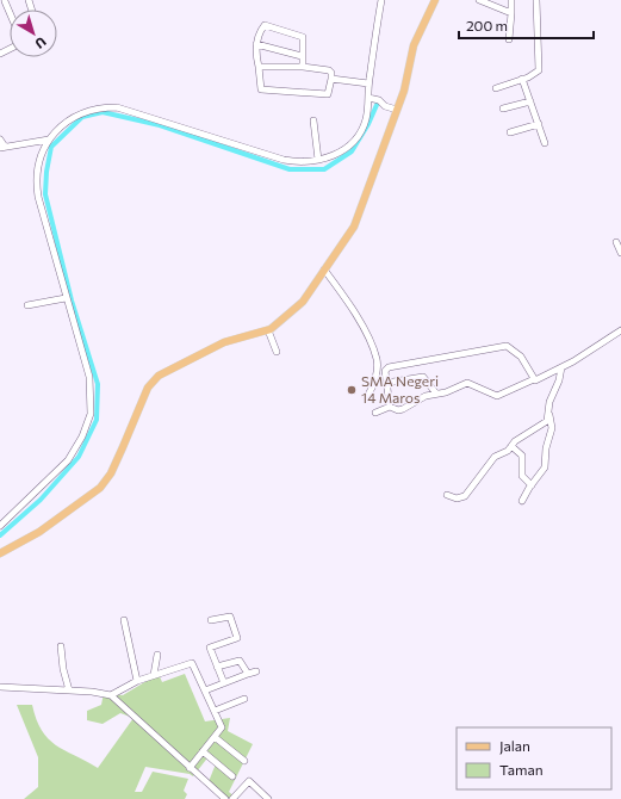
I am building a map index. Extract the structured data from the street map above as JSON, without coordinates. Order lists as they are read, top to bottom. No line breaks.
{"places":["SMA Negeri 14 Maros"],"legend":["Jalan","Taman"],"scale_bar":"200 m","north":"bottom right"}
